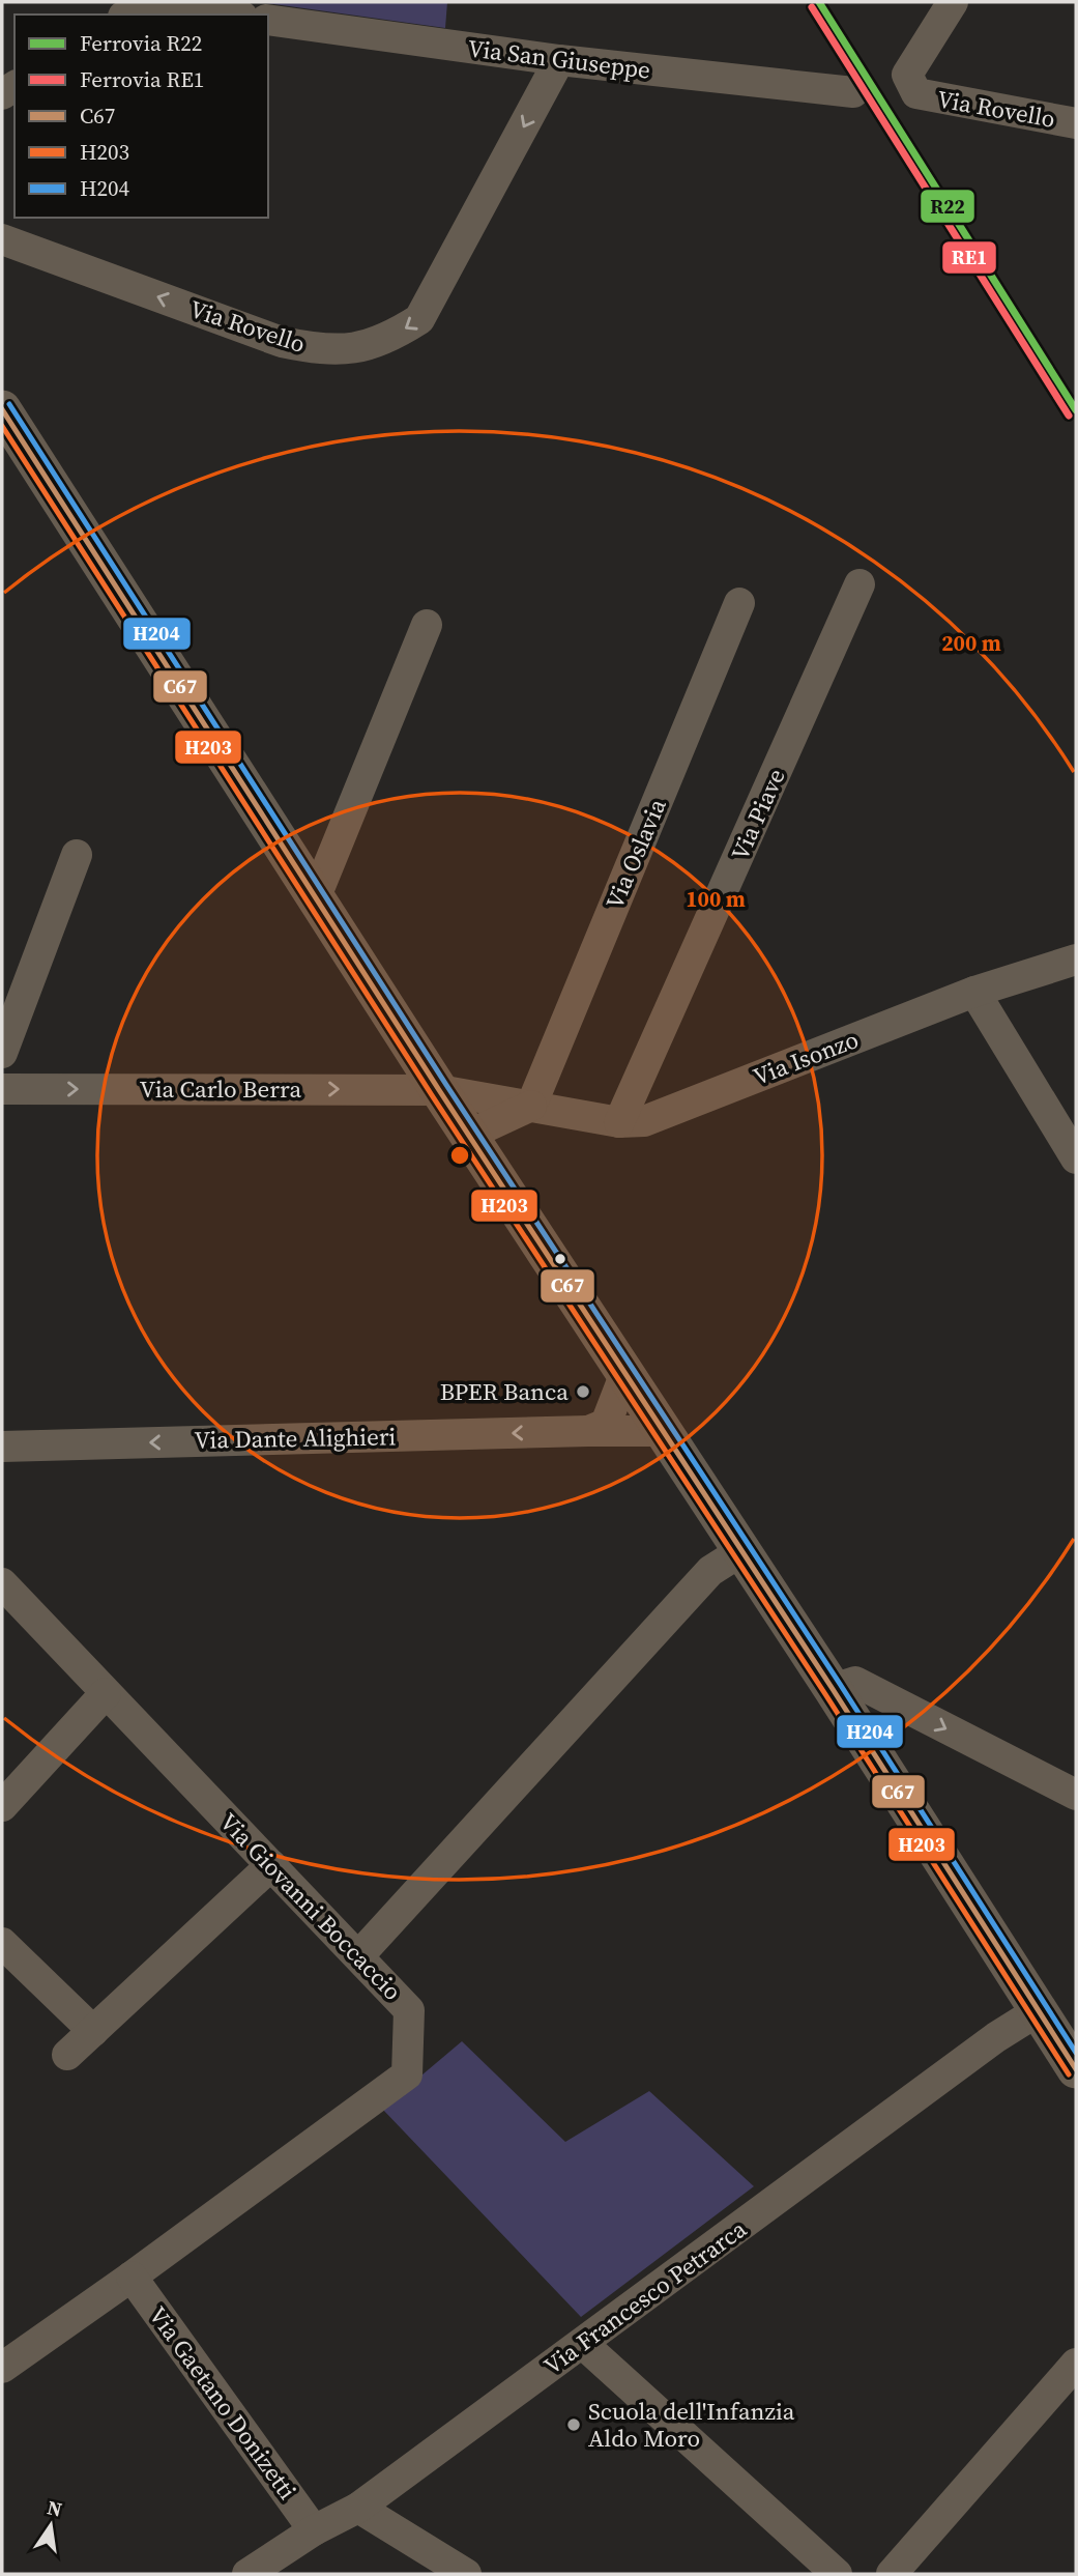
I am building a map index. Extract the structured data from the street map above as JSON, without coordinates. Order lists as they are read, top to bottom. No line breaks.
{"streets":{"street":["Via San Giuseppe","Via Rovello","Via Piave","Via Oslavia","Via Isonzo","Via Carlo Berra","Via Dante Alighieri","Via Giovanni Boccaccio","Via Francesco Petrarca","Via Gaetano Donizetti"]},"crossings":[["Via San Giuseppe","Via Rovello"],["Via Piave","Via Isonzo"],["Via Oslavia","Via Isonzo"],["Via Isonzo","Via Carlo Berra"],["Via Giovanni Boccaccio","Via Gaetano Donizetti"],["Via Francesco Petrarca","Via Gaetano Donizetti"]],"one_way":["Via Carlo Berra","Via Dante Alighieri"],"places":["BPER Banca","Scuola dell'Infanzia Aldo Moro"],"lines":["rail line R22","rail line RE1","transit line H204","transit line C67","transit line H203"],"legend":["Ferrovia R22","Ferrovia RE1","C67","H203","H204"],"north":"top","rings":["200 m","100 m"]}
